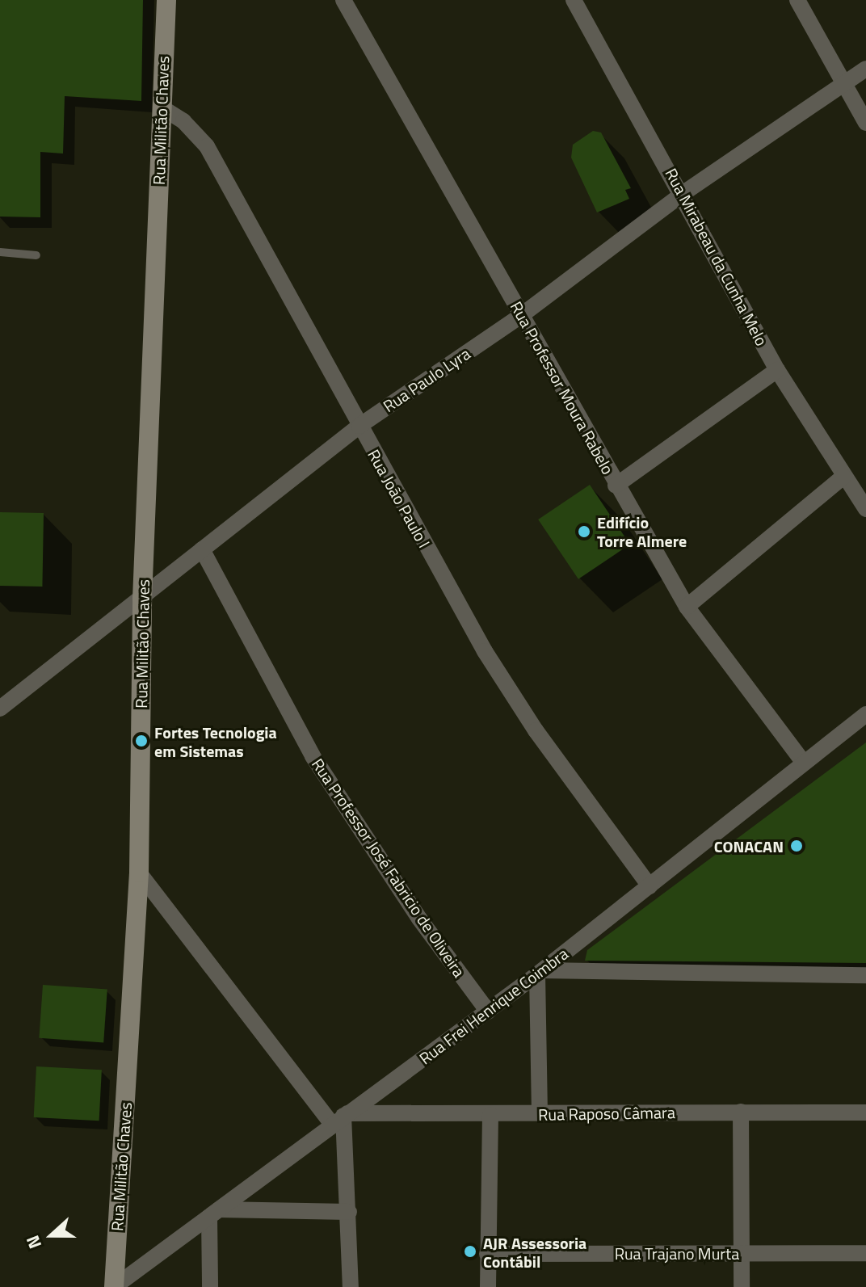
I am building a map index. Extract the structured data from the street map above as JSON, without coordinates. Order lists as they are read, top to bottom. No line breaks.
{"streets":{"street":["Rua Militão Chaves","Rua Mirabeau da Cunha Melo","Rua Paulo Lyra","Rua Professor Moura Rabelo","Rua João Paulo I","Rua Professor José Fabricio de Oliveira","Rua Frei Henrique Coimbra","Rua Raposo Câmara","Rua Trajano Murta"]},"crossings":[["Rua Militão Chaves","Rua Paulo Lyra"],["Rua Militão Chaves","Rua João Paulo I"],["Rua Militão Chaves","Rua Frei Henrique Coimbra"],["Rua Mirabeau da Cunha Melo","Rua Paulo Lyra"],["Rua Paulo Lyra","Rua Professor Moura Rabelo"],["Rua Paulo Lyra","Rua João Paulo I"],["Rua Paulo Lyra","Rua Professor José Fabricio de Oliveira"],["Rua Professor Moura Rabelo","Rua Frei Henrique Coimbra"],["Rua João Paulo I","Rua Frei Henrique Coimbra"],["Rua Professor José Fabricio de Oliveira","Rua Frei Henrique Coimbra"],["Rua Frei Henrique Coimbra","Rua Raposo Câmara"]],"places":["Edifício Torre Almere","Fortes Tecnologia em Sistemas","CONACAN","AJR Assessoria Contábil"],"north":"left"}
